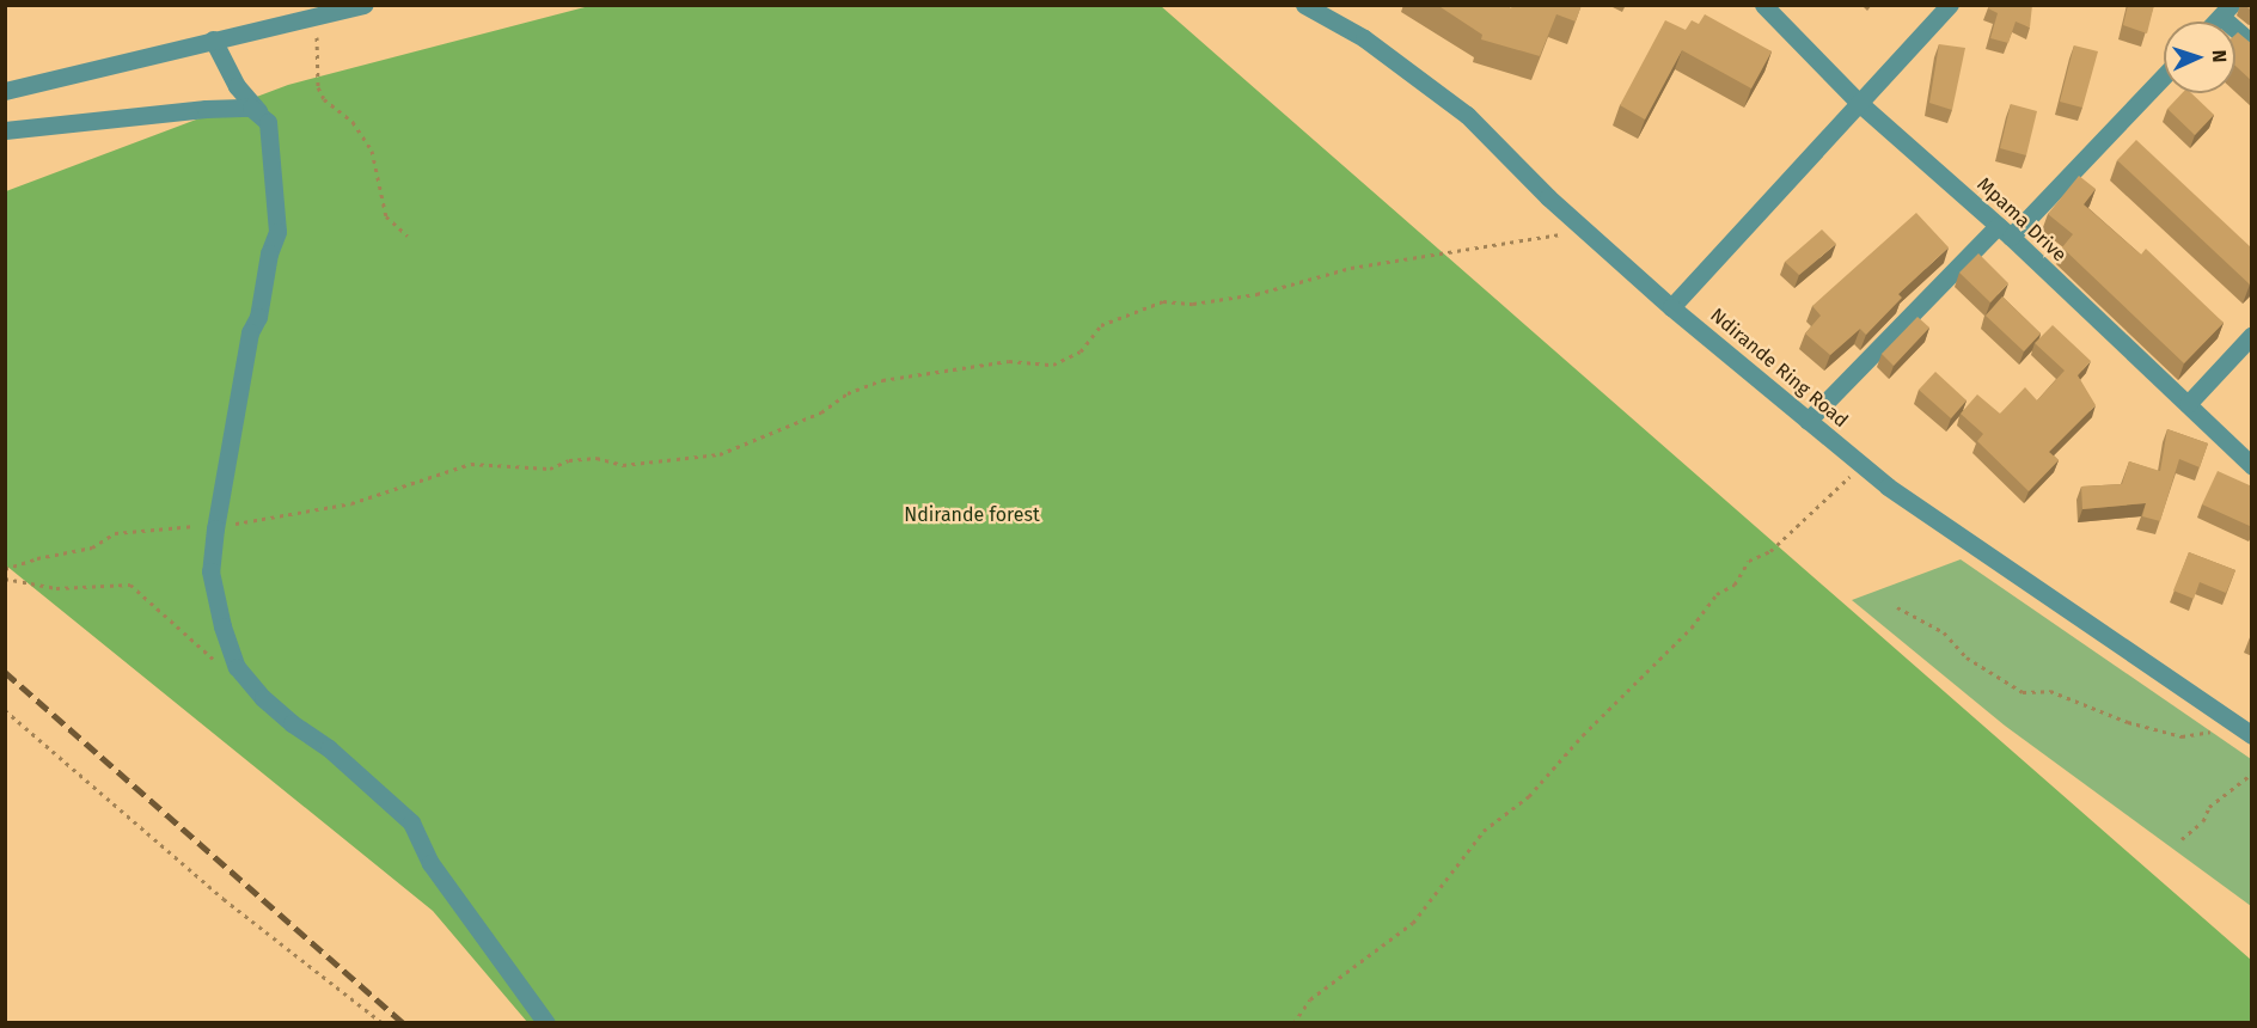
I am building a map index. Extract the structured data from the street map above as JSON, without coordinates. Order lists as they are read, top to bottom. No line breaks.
{"streets":{"street":["Mpama Drive","Ndirande Ring Road"]},"parks":["Ndirande forest"],"north":"right"}
